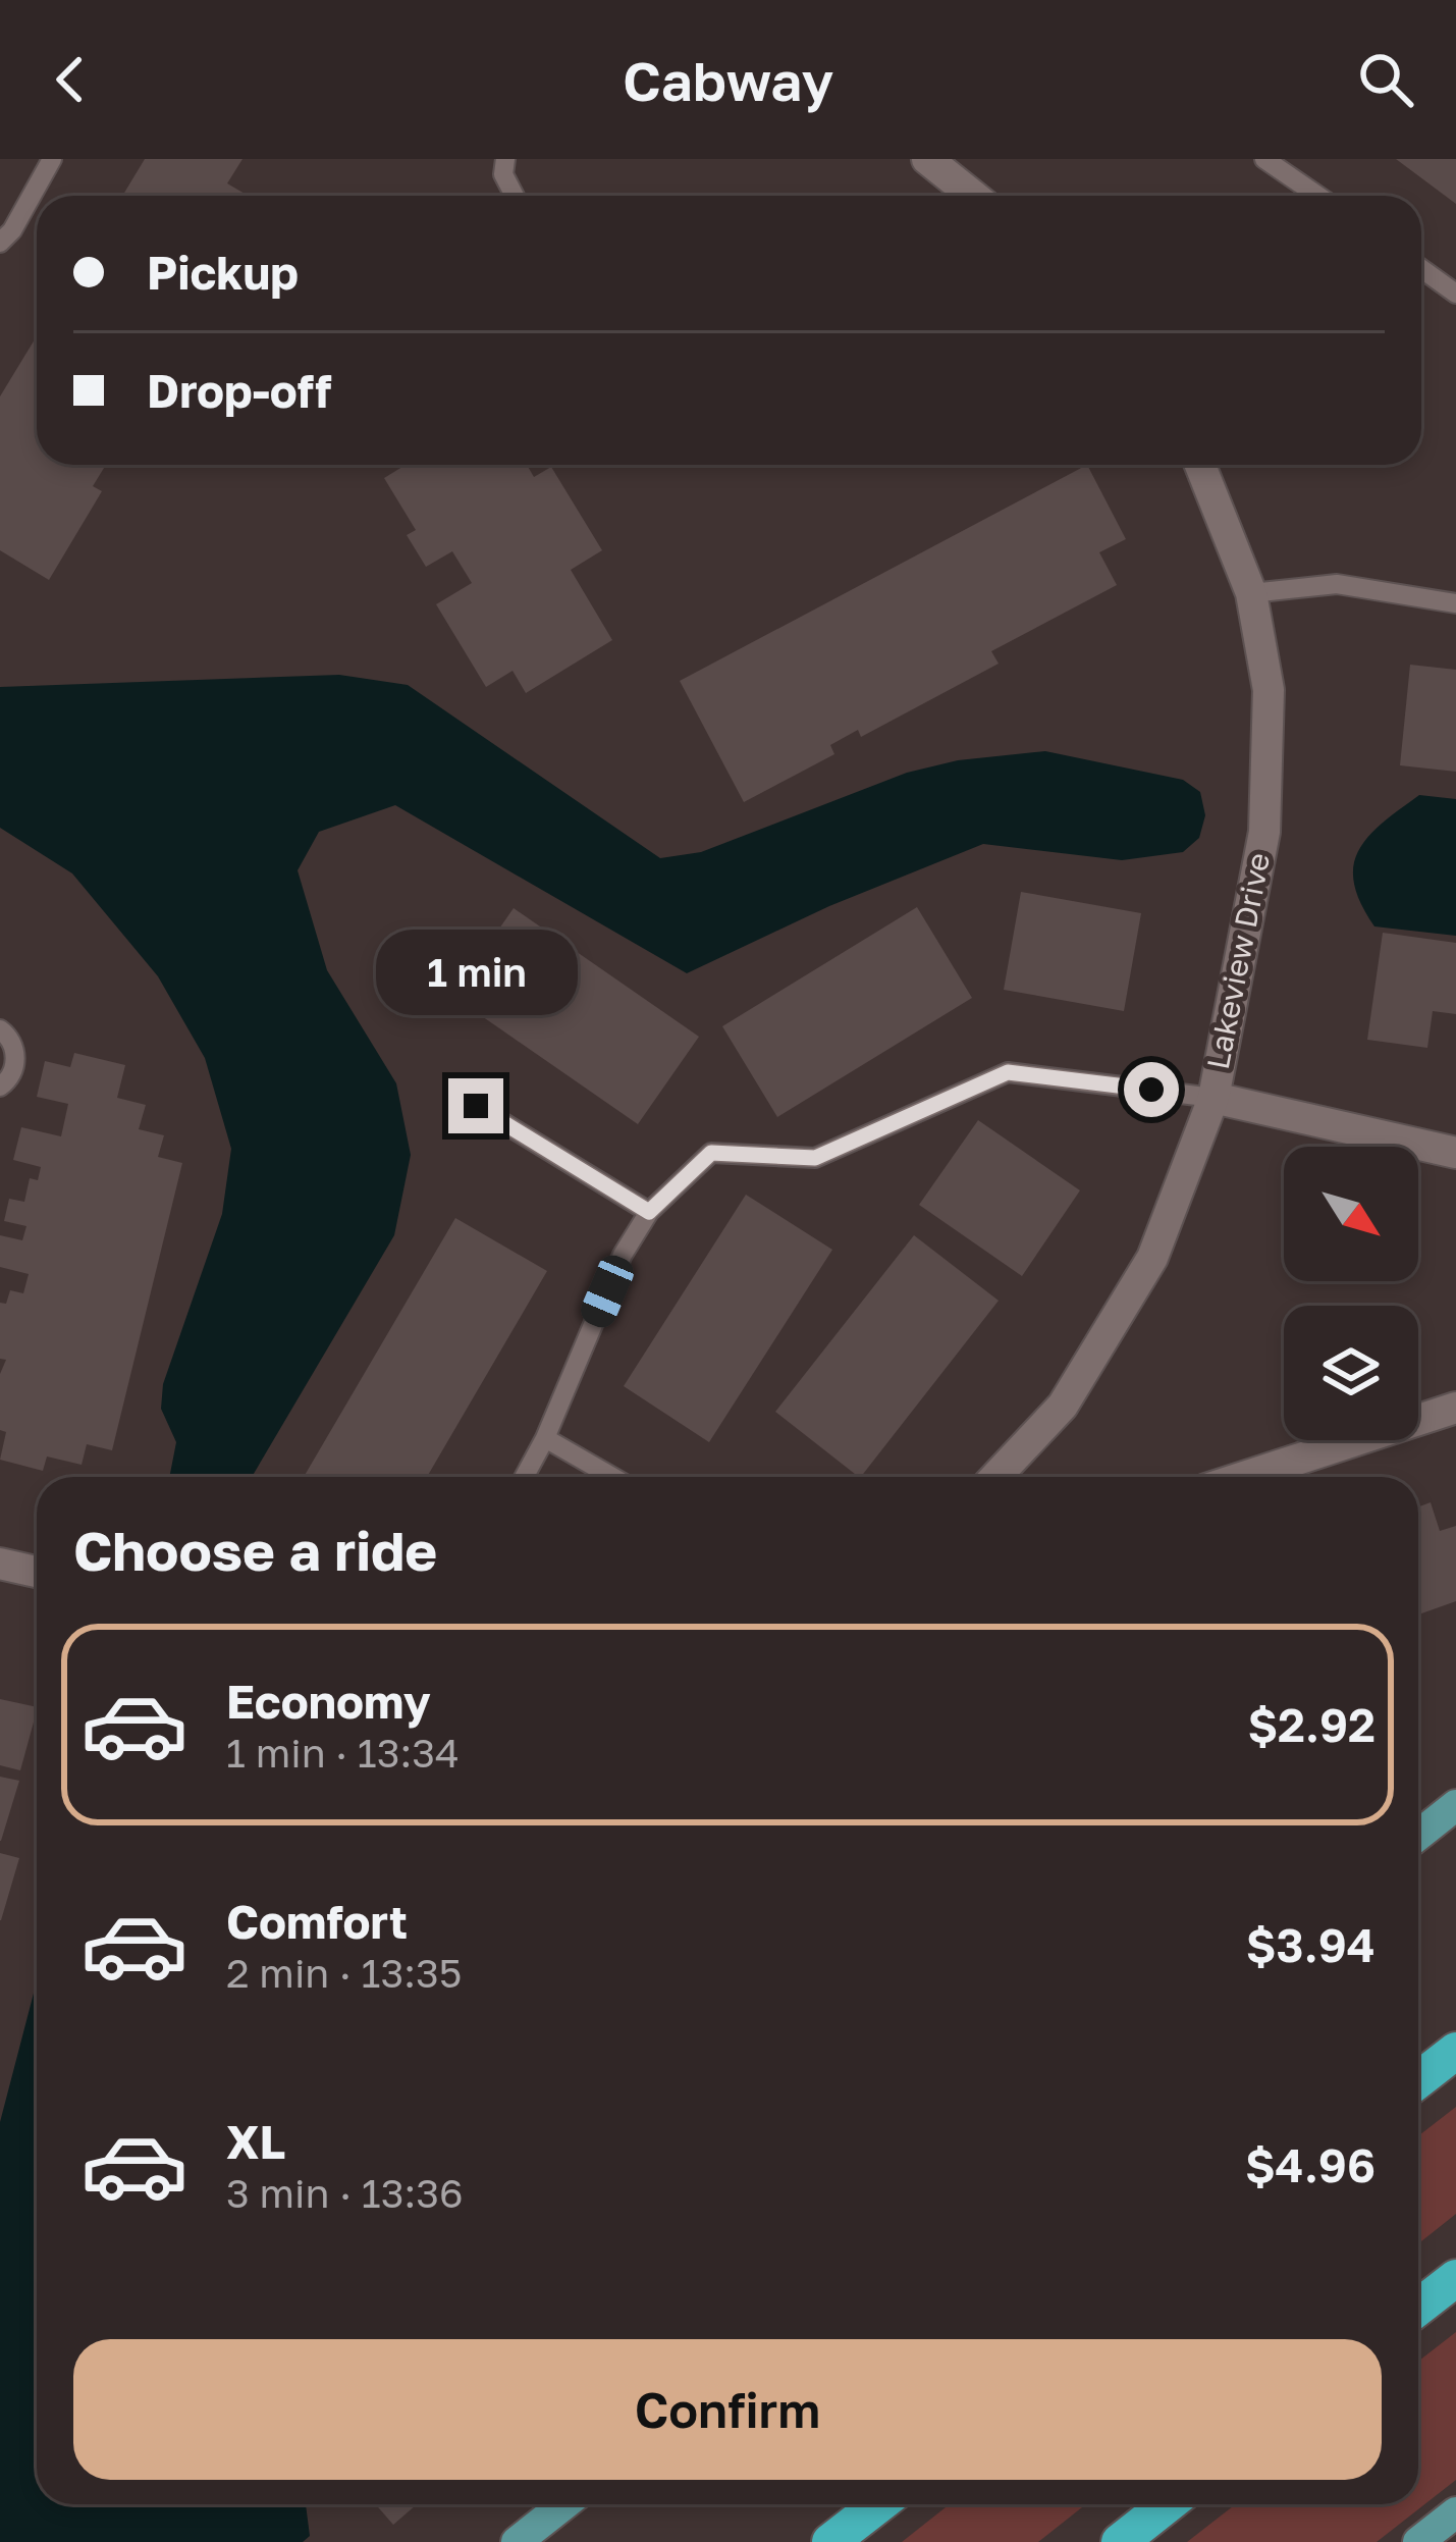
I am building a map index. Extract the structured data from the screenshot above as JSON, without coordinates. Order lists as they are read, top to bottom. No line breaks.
{"streets":{"street":["Lakeview Drive"]},"north":"bottom right","page":{"header":"Cabway","banner":["Pickup","Drop-off"],"bubble":"1 min","heading":"Choose a ride","list":[{"name":"Economy","note":"1 min · 13:34","value":"$2.92"},{"name":"Comfort","note":"2 min · 13:35","value":"$3.94"},{"name":"XL","note":"3 min · 13:36","value":"$4.96"}],"buttons":"Confirm"}}
